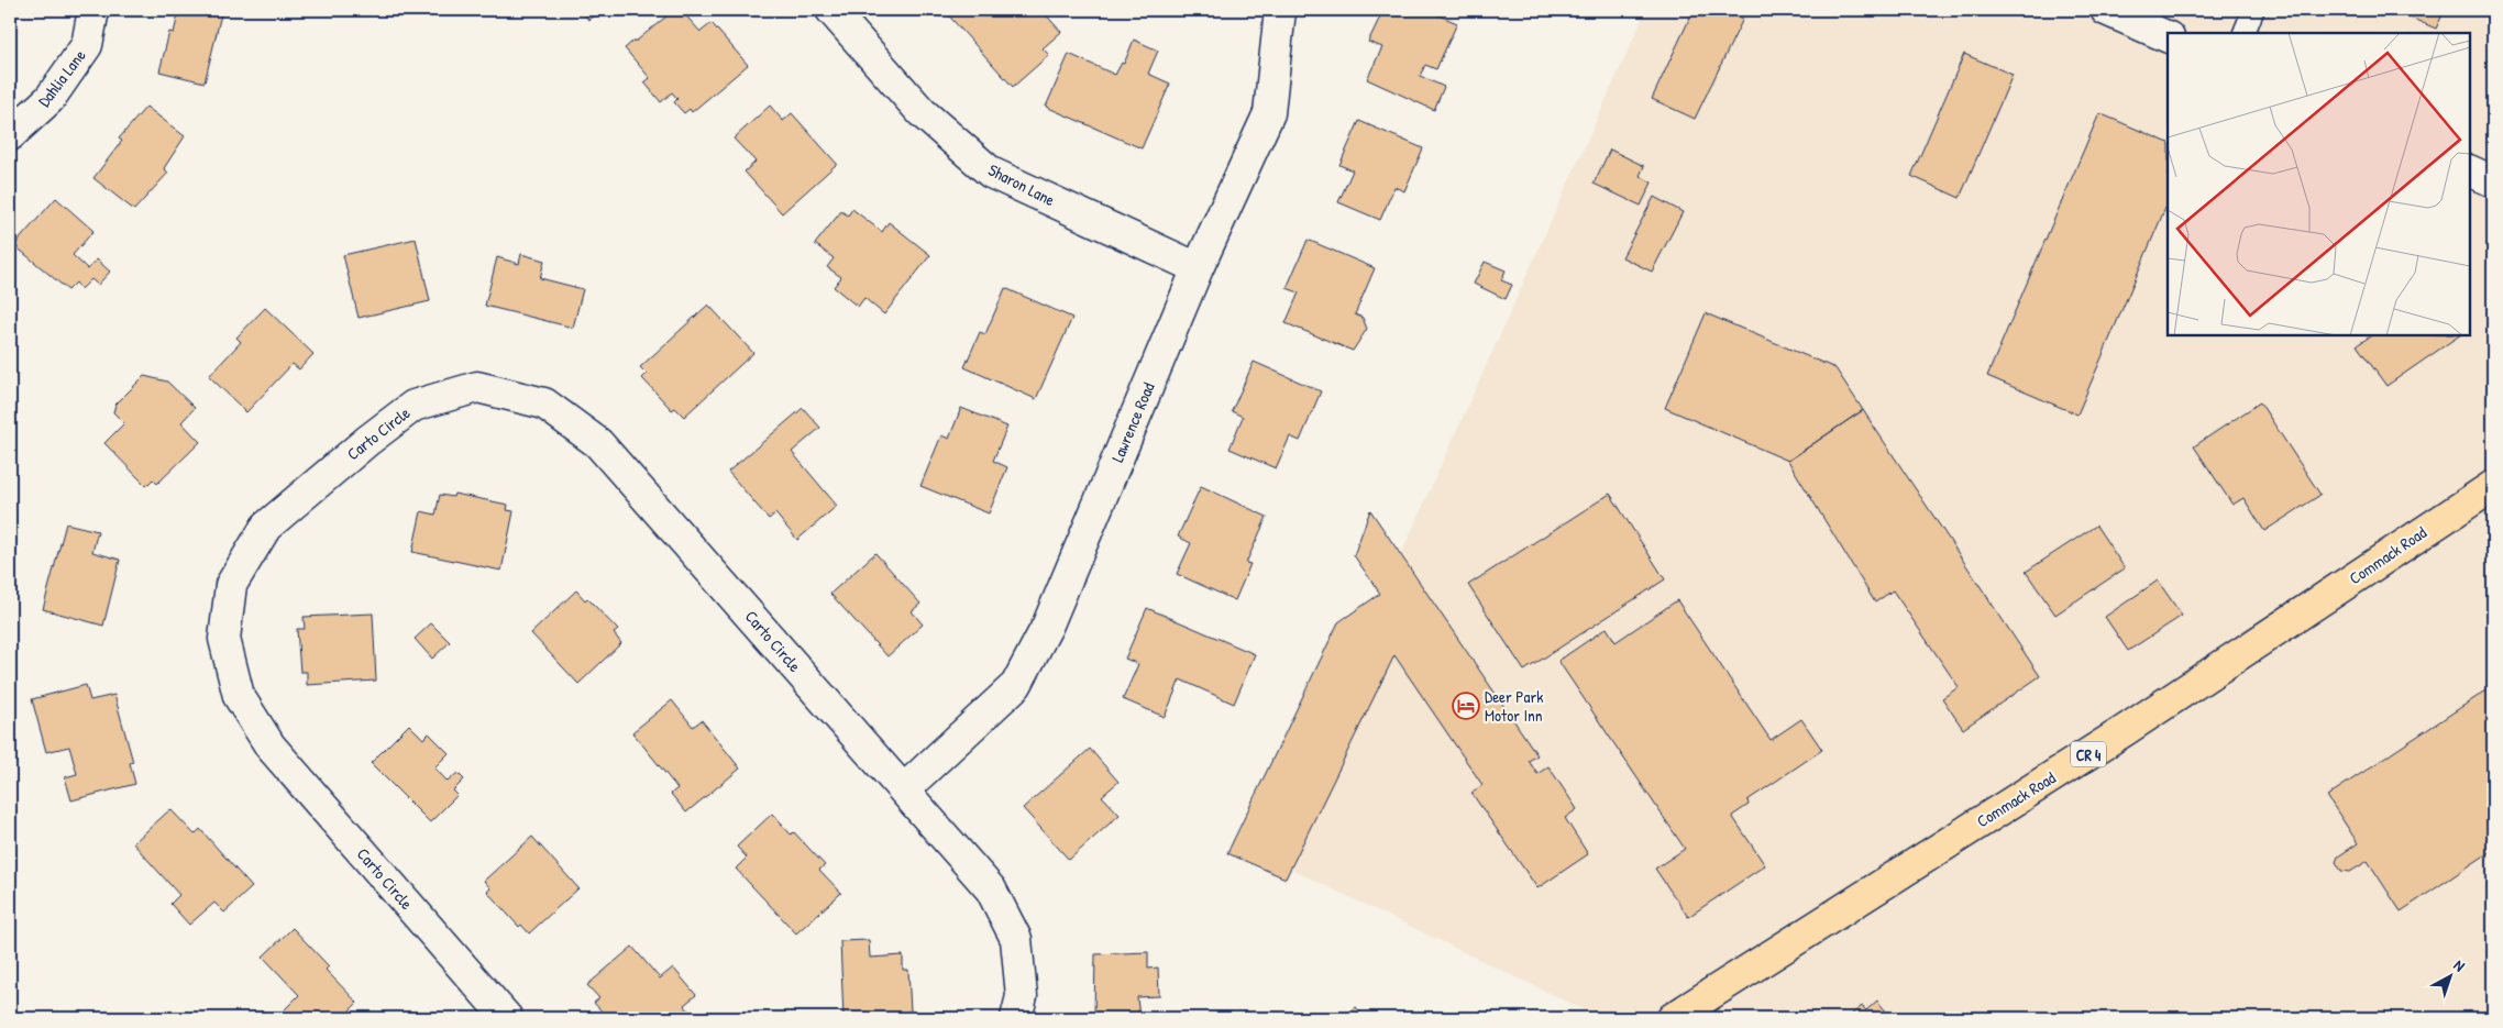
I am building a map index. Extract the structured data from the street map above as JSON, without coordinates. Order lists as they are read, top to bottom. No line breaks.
{"streets":{"main road":["Commack Road","CR 4"],"street":["Dahlia Lane","Sharon Lane","Lawrence Road","Carto Circle"]},"crossings":[["Sharon Lane","Lawrence Road"],["Lawrence Road","Carto Circle"]],"places":{"hotel":["Deer Park Motor Inn"]},"north":"top right"}
